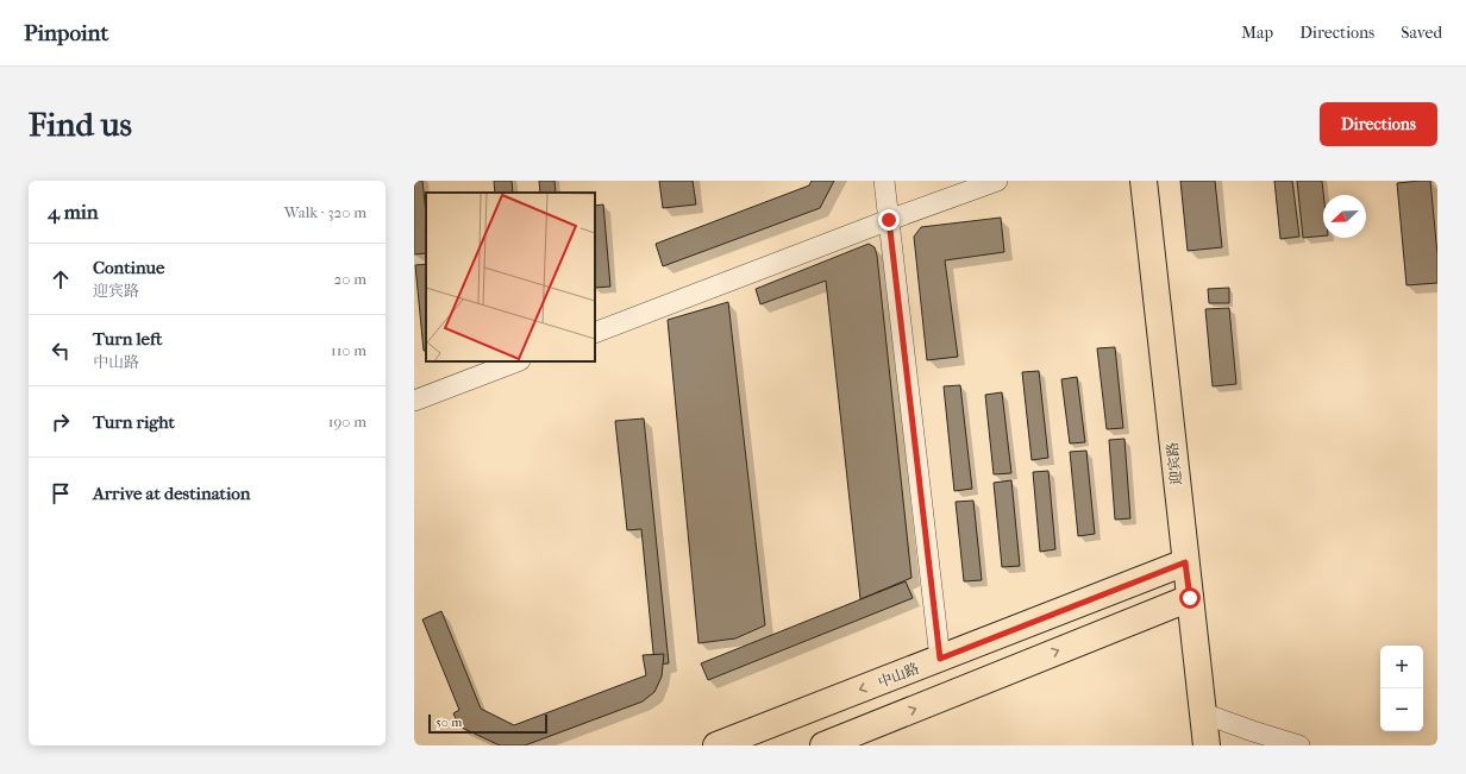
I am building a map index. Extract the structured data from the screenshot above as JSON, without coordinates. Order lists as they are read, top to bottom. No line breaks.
{"streets":{"main road":["迎宾路","中山路"]},"crossings":[["迎宾路","中山路"]],"scale_bar":"50 m","north":"bottom left","page":{"header":"Pinpoint","nav":["Map","Directions","Saved"],"buttons":"Directions","title":"Find us","heading":["4 min","Walk · 320 m"],"list":[["Continue","迎宾路","20 m"],["Turn left","中山路","110 m"],["Turn right","190 m"],"Arrive at destination"],"map_buttons":["+","−"],"scale":"50 m"}}
